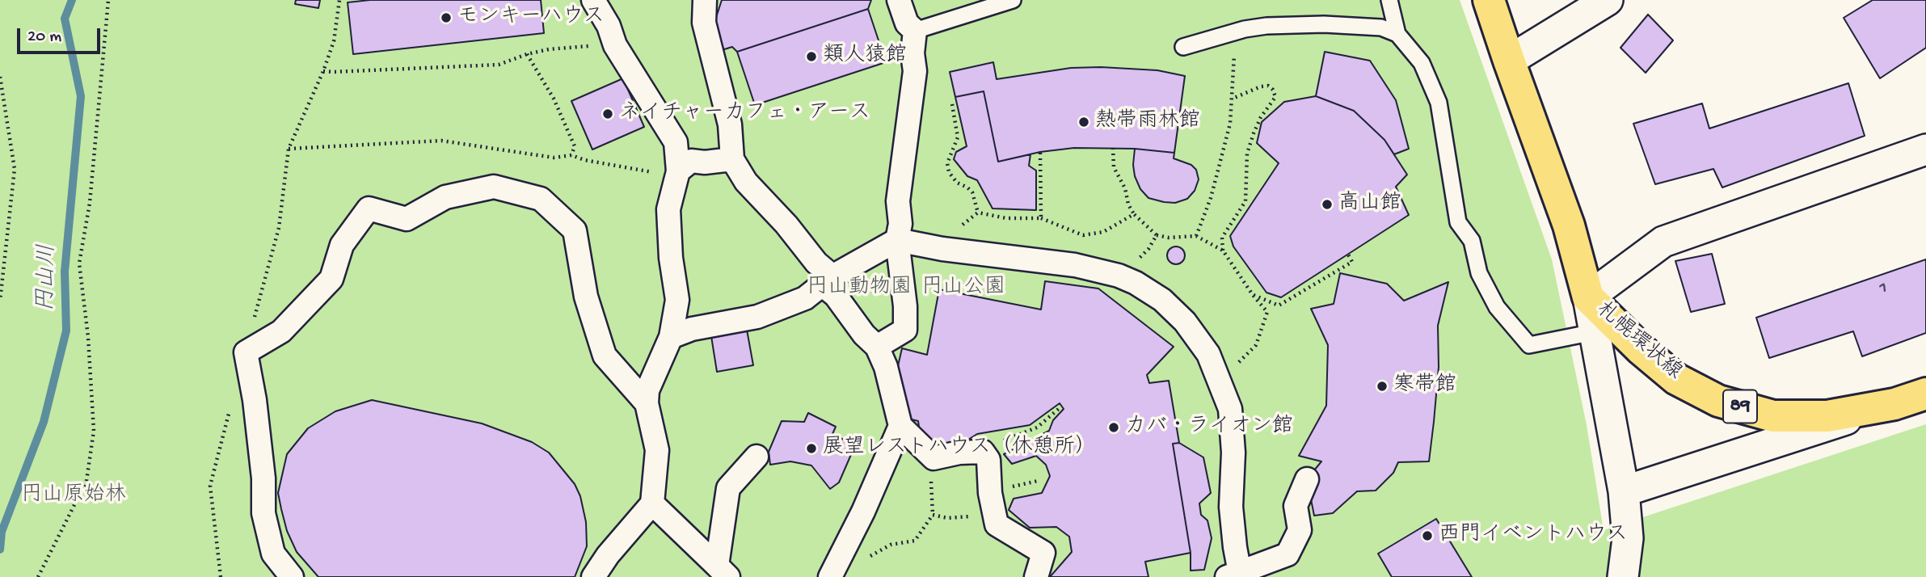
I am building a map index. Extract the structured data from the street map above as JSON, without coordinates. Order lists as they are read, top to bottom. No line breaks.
{"streets":{"main road":["札幌環状線","89"]},"water":["円山川"],"parks":["円山動物園","円山公園","円山原始林"],"places":["モンキーハウス","類人猿館","ネイチャーカフェ・アース","熱帯雨林館","高山館","寒帯館","カバ・ライオン館","展望レストハウス（休憩所）","西門イベントハウス"],"house_numbers":["1"],"scale_bar":"20 m"}
